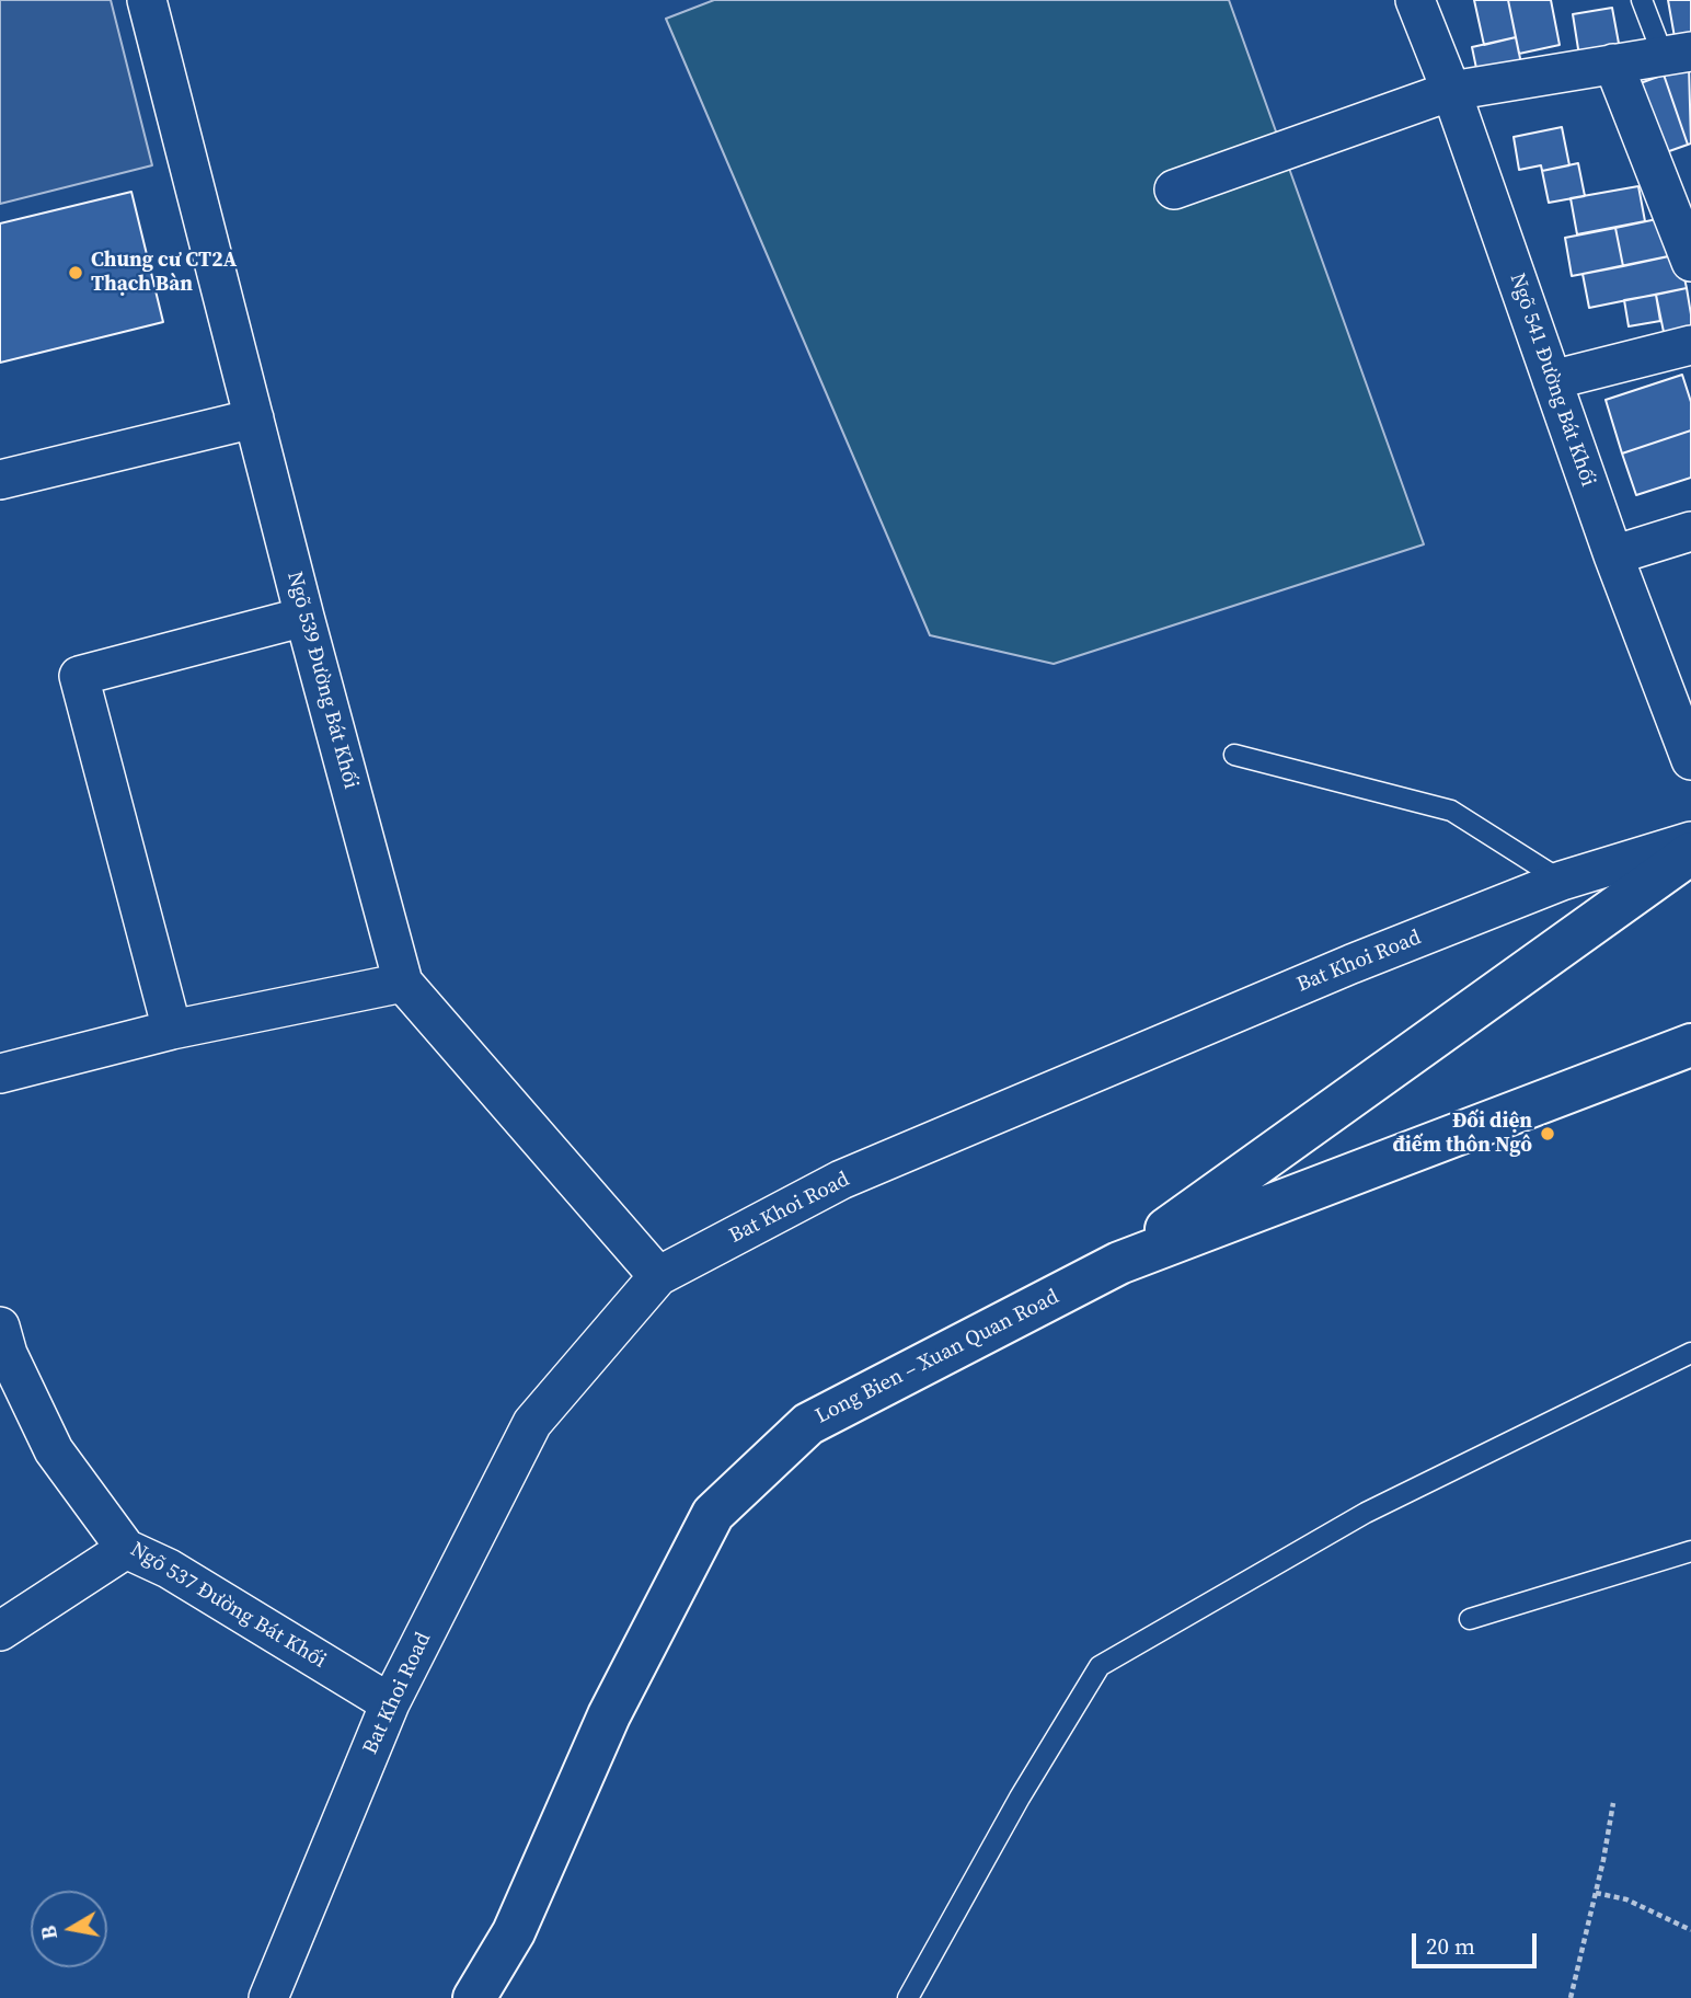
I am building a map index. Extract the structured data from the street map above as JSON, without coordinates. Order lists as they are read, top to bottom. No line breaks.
{"streets":{"main road":["Long Bien – Xuan Quan Road"],"street":["Ngõ 541 Đường Bát Khối","Ngõ 539 Đường Bát Khối","Bat Khoi Road","Ngõ 537 Đường Bát Khối"]},"crossings":[["Ngõ 539 Đường Bát Khối","Bat Khoi Road"],["Bat Khoi Road","Ngõ 537 Đường Bát Khối"]],"places":["Chung cư CT2A Thạch Bàn","Đối diện điếm thôn Ngô"],"scale_bar":"20 m","north":"left"}
